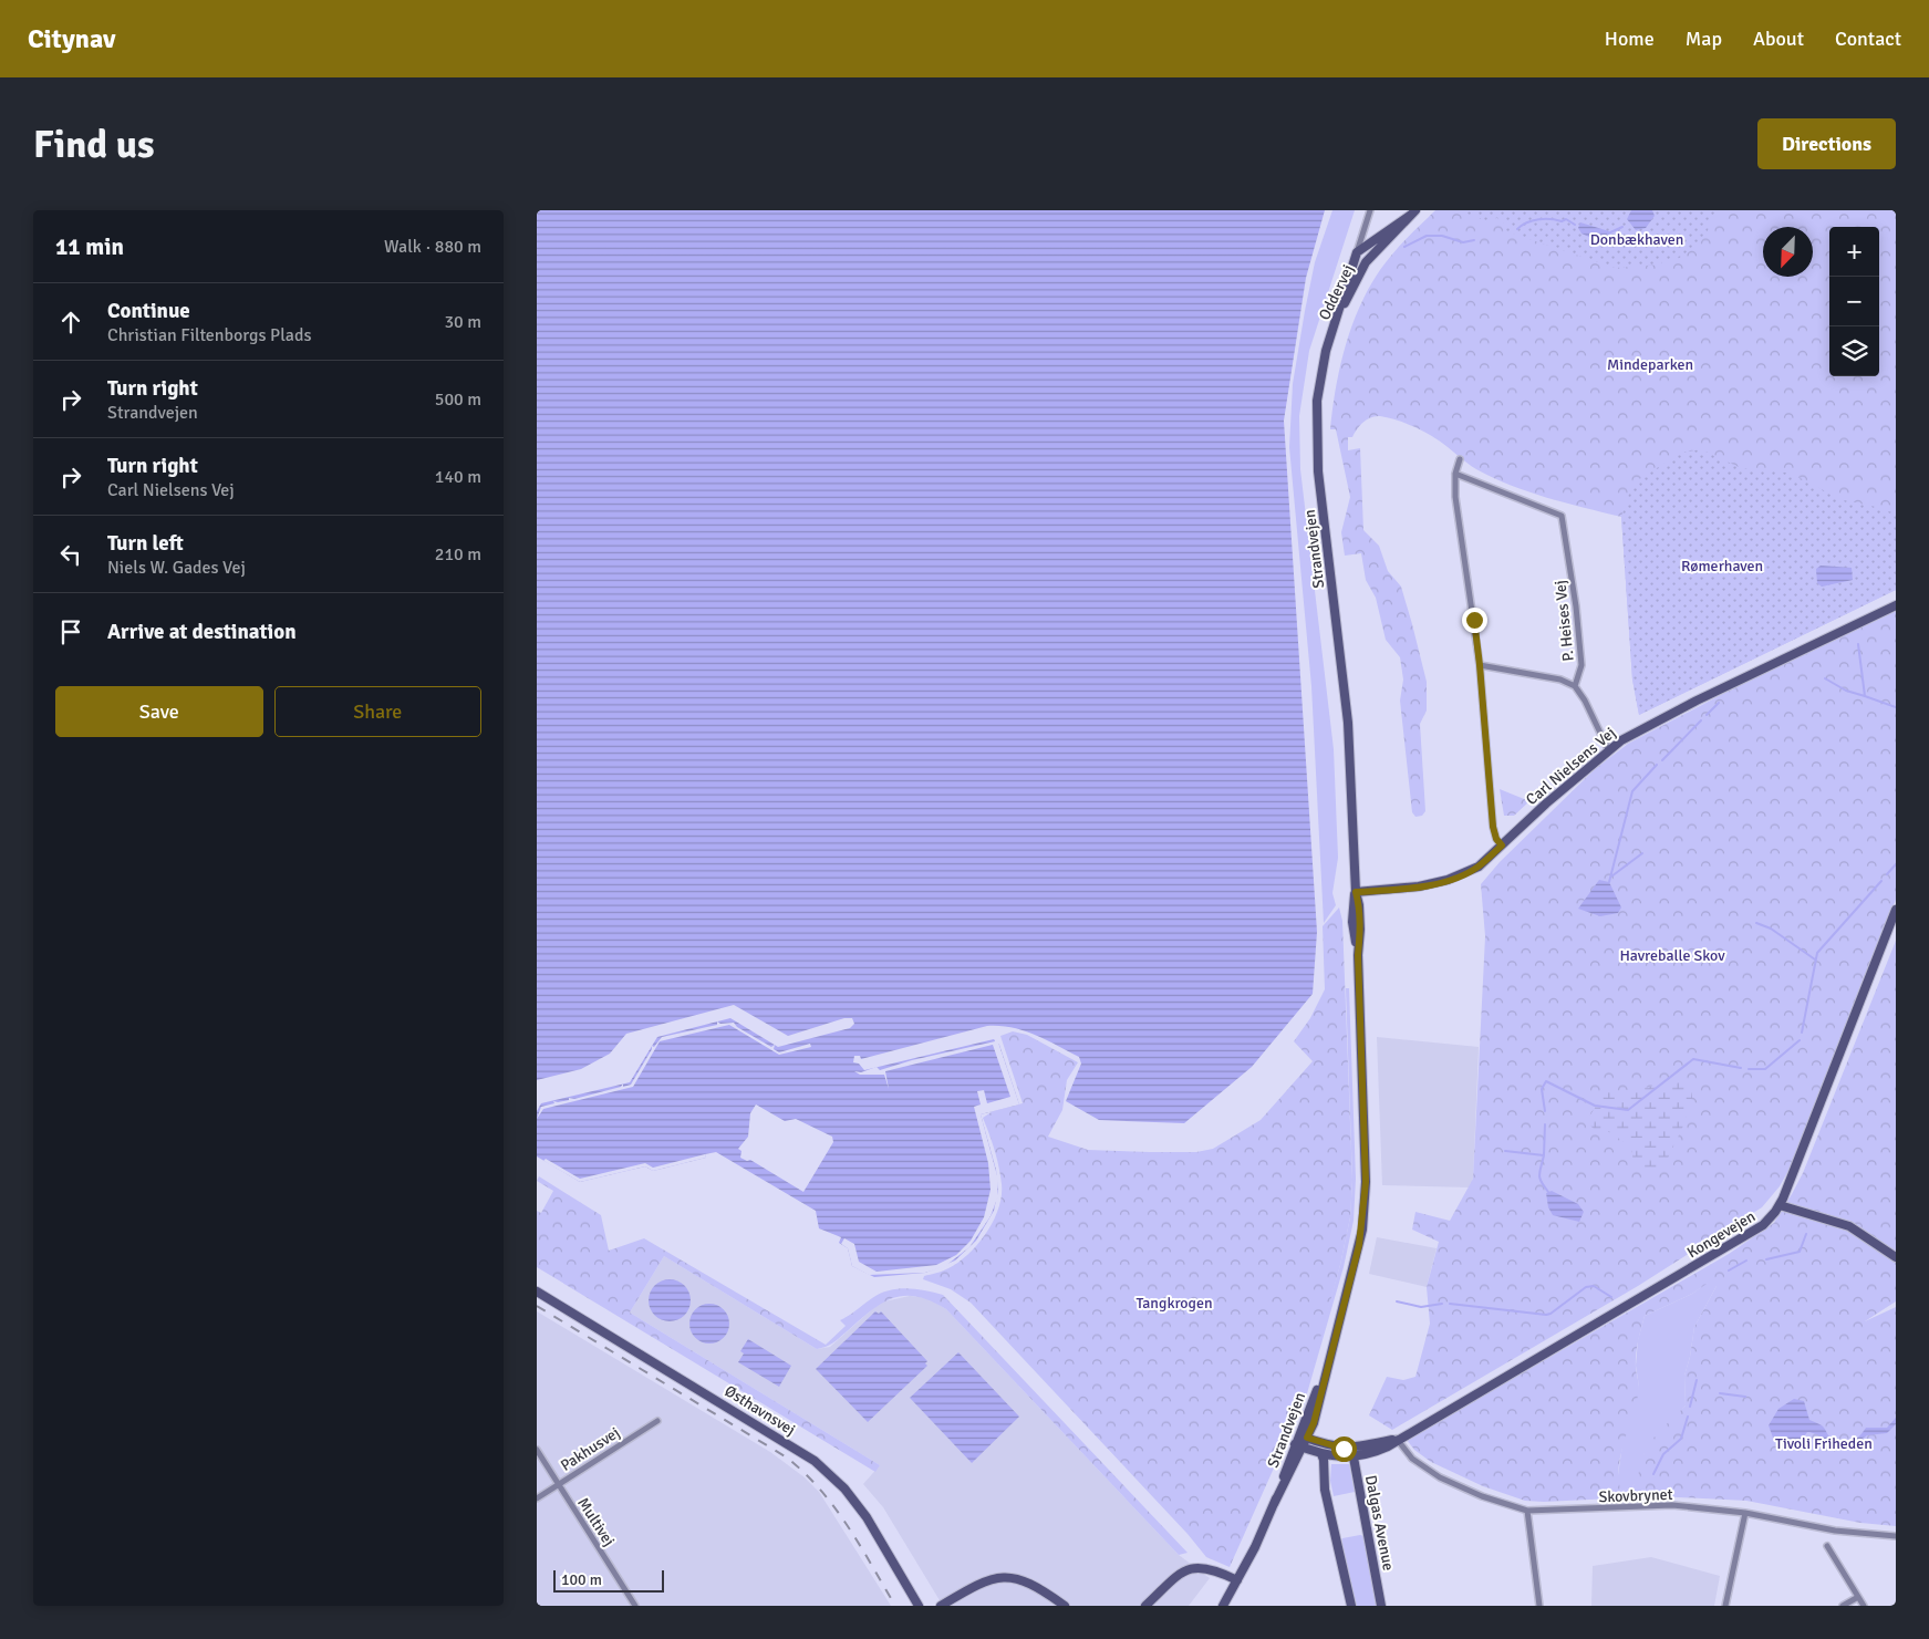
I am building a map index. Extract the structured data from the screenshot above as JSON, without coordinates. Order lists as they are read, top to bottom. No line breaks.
{"streets":{"street":["Oddervej","Strandvejen","P. Heises Vej","Carl Nielsens Vej","Kongevejen","Østhavnsvej","Pakhusvej","Skovbrynet","Multivej","Dalgas Avenue"]},"crossings":[["Oddervej","Strandvejen"],["Strandvejen","Carl Nielsens Vej"],["Kongevejen","Skovbrynet"],["Kongevejen","Dalgas Avenue"],["Pakhusvej","Multivej"]],"parks":["Donbækhaven","Mindeparken","Rømerhaven","Havreballe Skov","Tangkrogen","Tivoli Friheden"],"scale_bar":"100 m","north":"bottom left","page":{"header":"Citynav","nav":["Home","Map","About","Contact"],"buttons":["Directions",["Save","Share"]],"title":"Find us","heading":["11 min","Walk · 880 m"],"map_buttons":["+","−"],"list":[["Continue","Christian Filtenborgs Plads","30 m"],["Turn right","Strandvejen","500 m"],["Turn right","Carl Nielsens Vej","140 m"],["Turn left","Niels W. Gades Vej","210 m"],"Arrive at destination"],"scale":"100 m"}}
